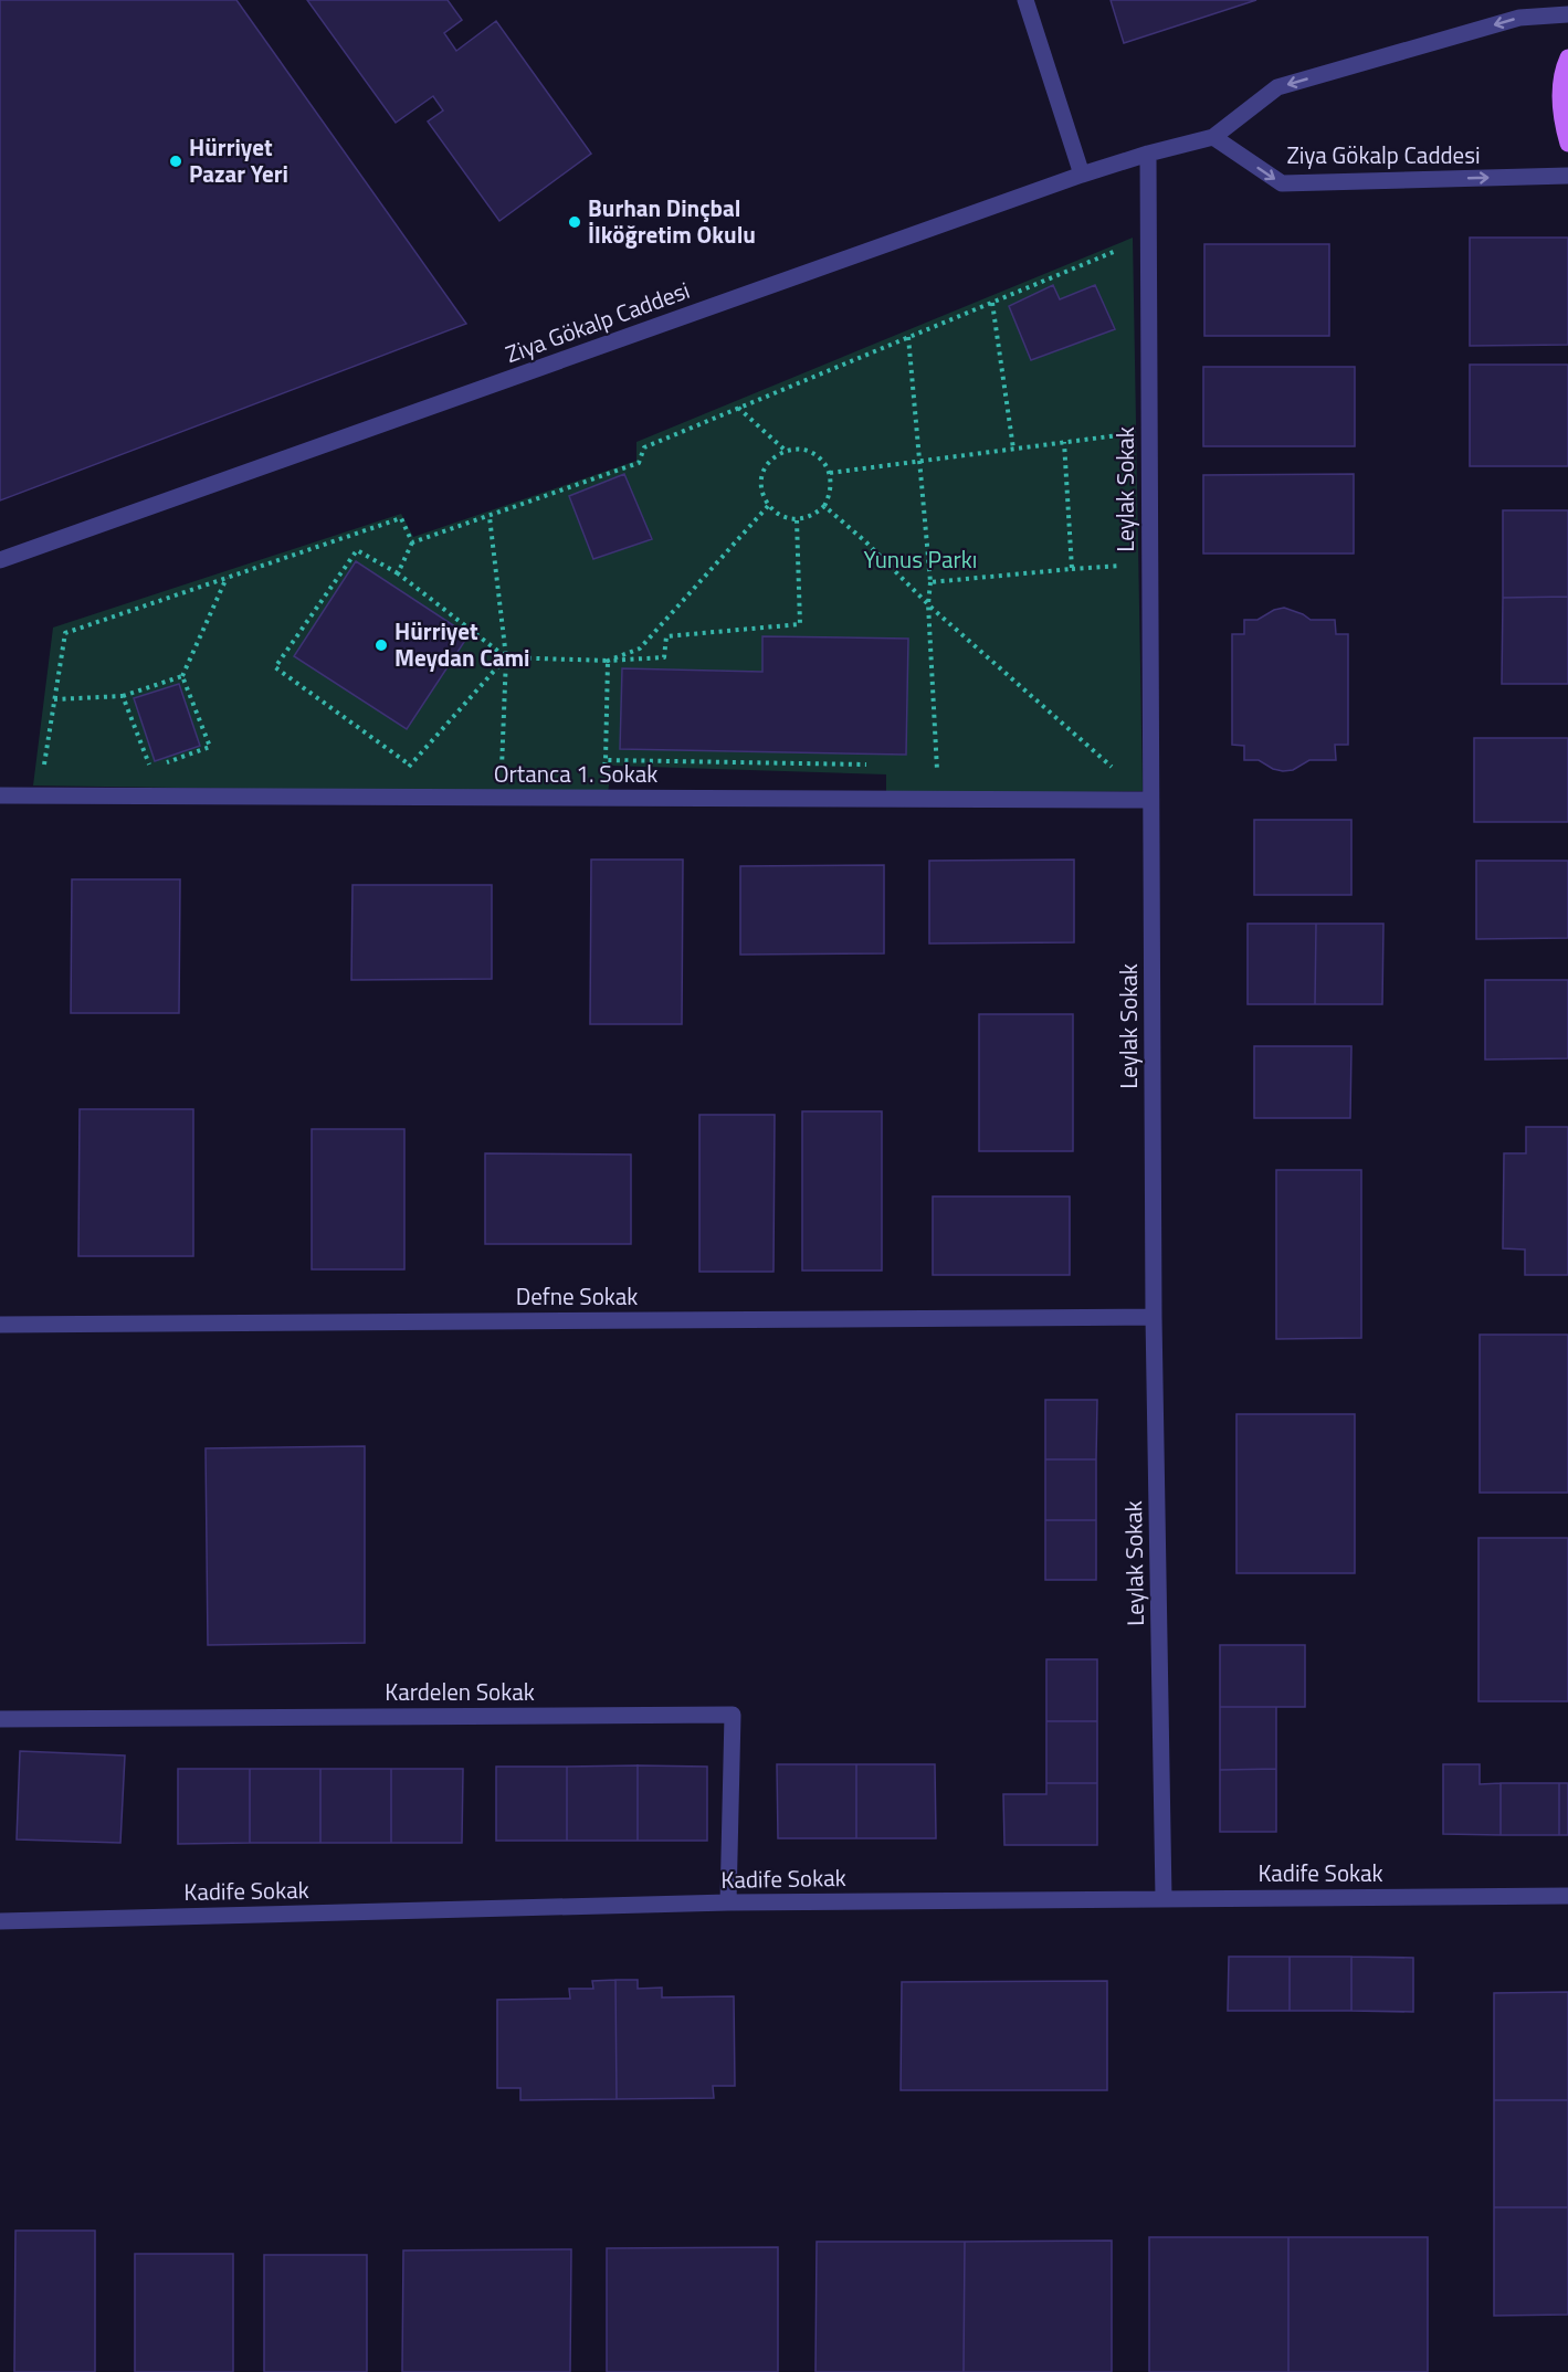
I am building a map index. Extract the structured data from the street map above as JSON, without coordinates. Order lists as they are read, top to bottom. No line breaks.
{"streets":{"street":["Ziya Gökalp Caddesi","Leylak Sokak","Ortanca 1. Sokak","Defne Sokak","Kardelen Sokak","Kadife Sokak"]},"crossings":[["Ziya Gökalp Caddesi","Leylak Sokak"],["Leylak Sokak","Ortanca 1. Sokak"],["Leylak Sokak","Defne Sokak"],["Leylak Sokak","Kadife Sokak"],["Kardelen Sokak","Kadife Sokak"]],"parks":["Yunus Parkı"],"places":["Hürriyet Pazar Yeri","Burhan Dinçbal İlköğretim Okulu","Hürriyet Meydan Cami"]}
